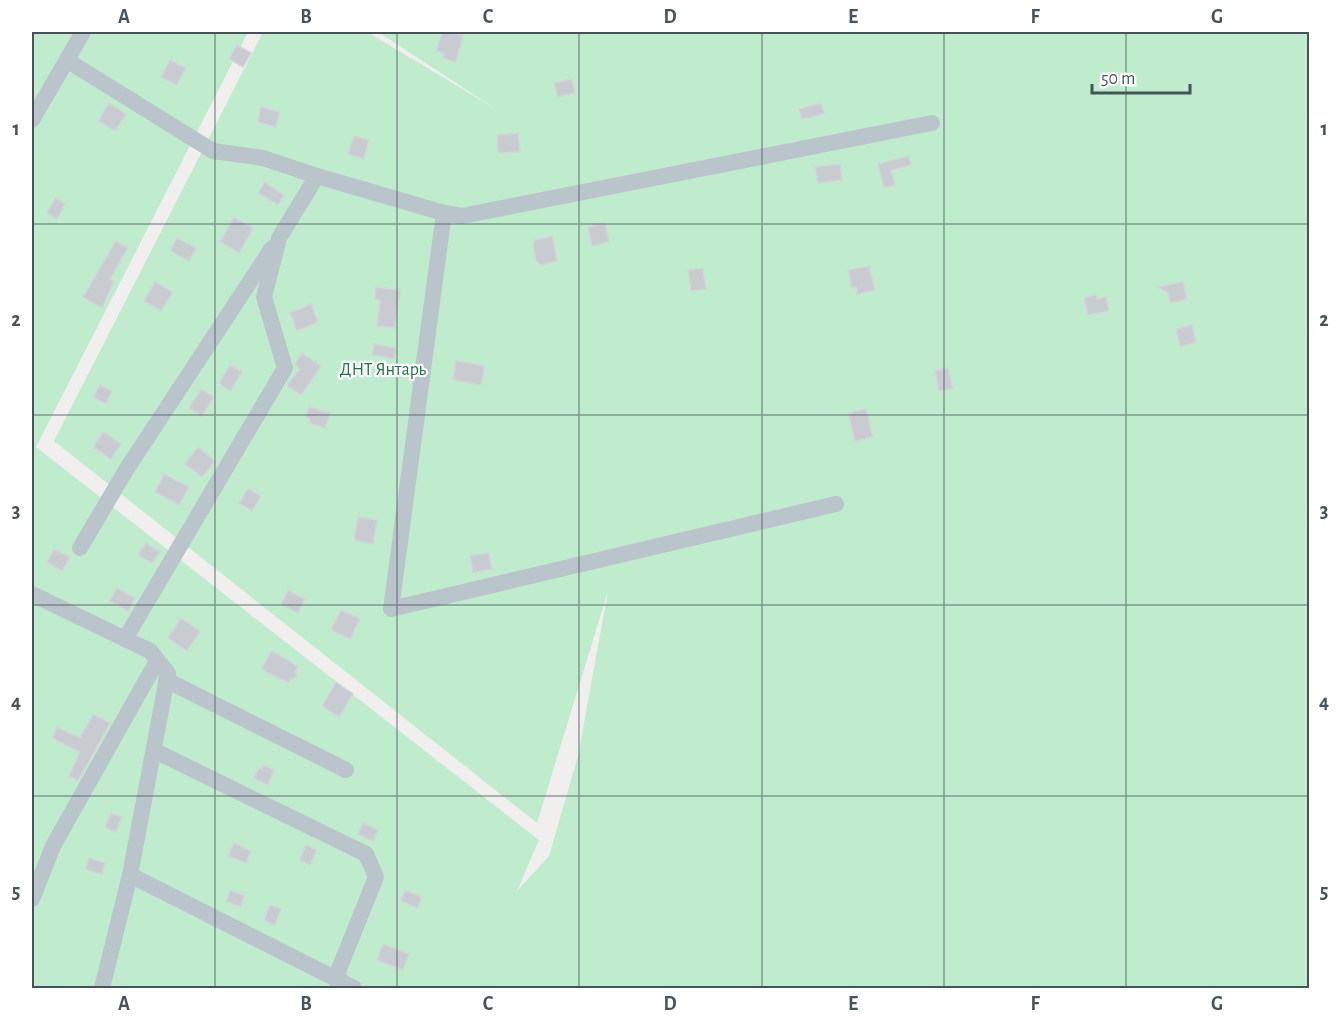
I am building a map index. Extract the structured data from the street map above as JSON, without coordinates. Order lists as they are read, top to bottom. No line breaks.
{"parks":["ДНТ Янтарь"],"scale_bar":"50 m","grid":{"columns":["A","B","C","D","E","F","G"],"rows":["1","2","3","4","5"]}}
